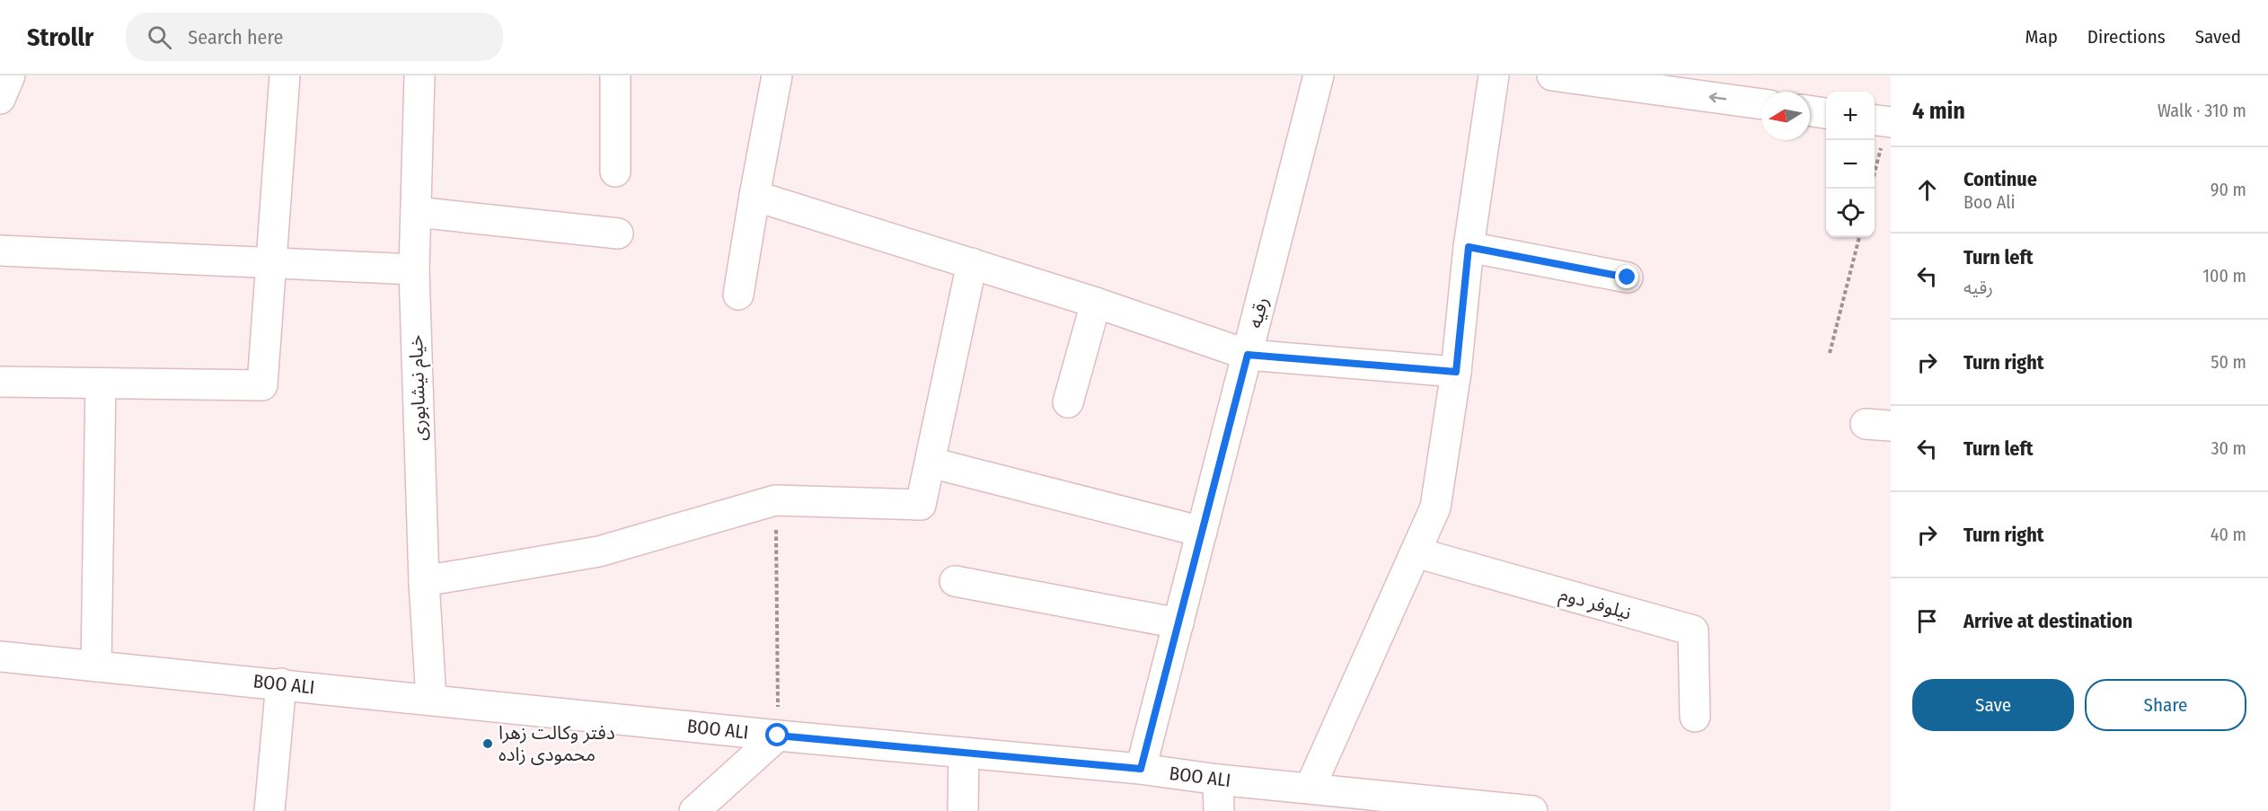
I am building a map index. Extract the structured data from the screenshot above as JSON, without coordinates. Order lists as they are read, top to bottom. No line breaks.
{"streets":{"street":["رقیه","خیام نیشابوری","نیلوفر دوم","BOO ALI"]},"crossings":[["رقیه","BOO ALI"],["خیام نیشابوری","BOO ALI"]],"places":["دفتر وکالت زهرا محمودی زاده"],"north":"left","page":{"header":"Strollr","search":"Search here","nav":["Map","Directions","Saved"],"heading":["4 min","Walk · 310 m"],"map_buttons":["+","−"],"list":[["Continue","Boo Ali","90 m"],["Turn left","رقیه","100 m"],["Turn right","50 m"],["Turn left","30 m"],["Turn right","40 m"],"Arrive at destination"],"buttons":["Save","Share"]}}
